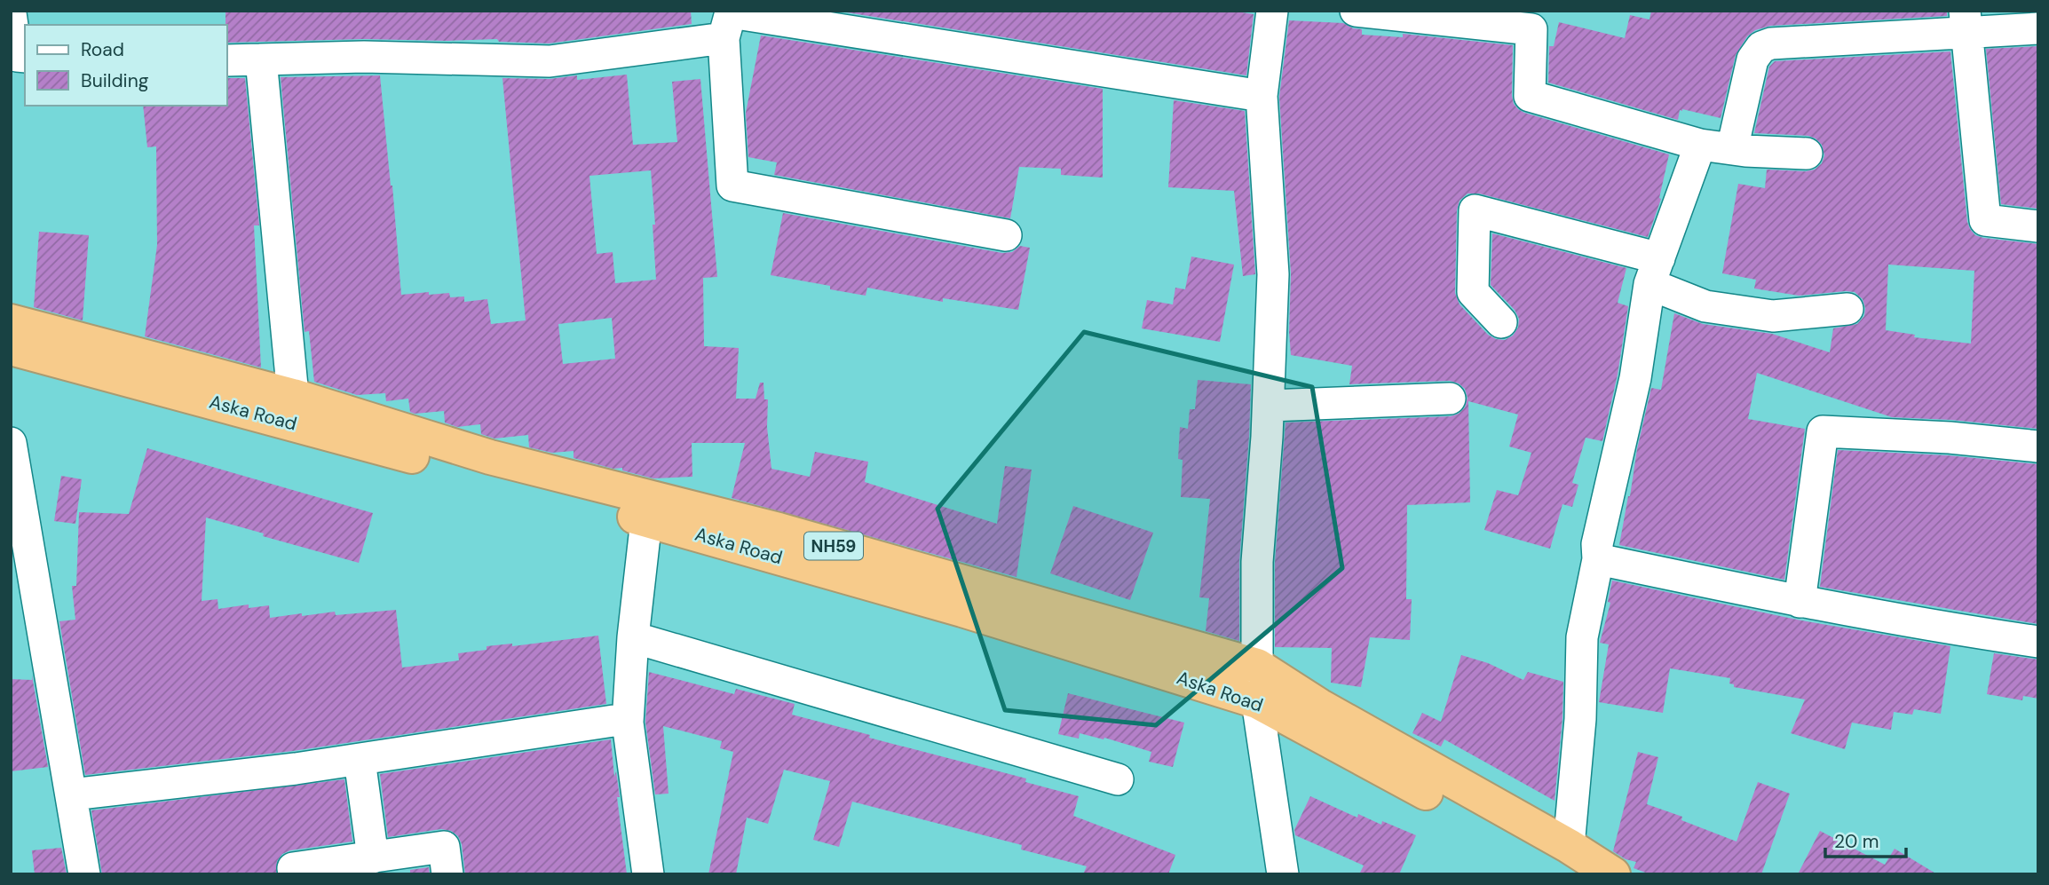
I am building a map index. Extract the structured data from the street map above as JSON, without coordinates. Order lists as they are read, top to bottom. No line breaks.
{"streets":{"highway":["Aska Road","NH59"]},"crossings":[["Aska Road","NH59"]],"legend":["Road","Building"],"scale_bar":"20 m"}
